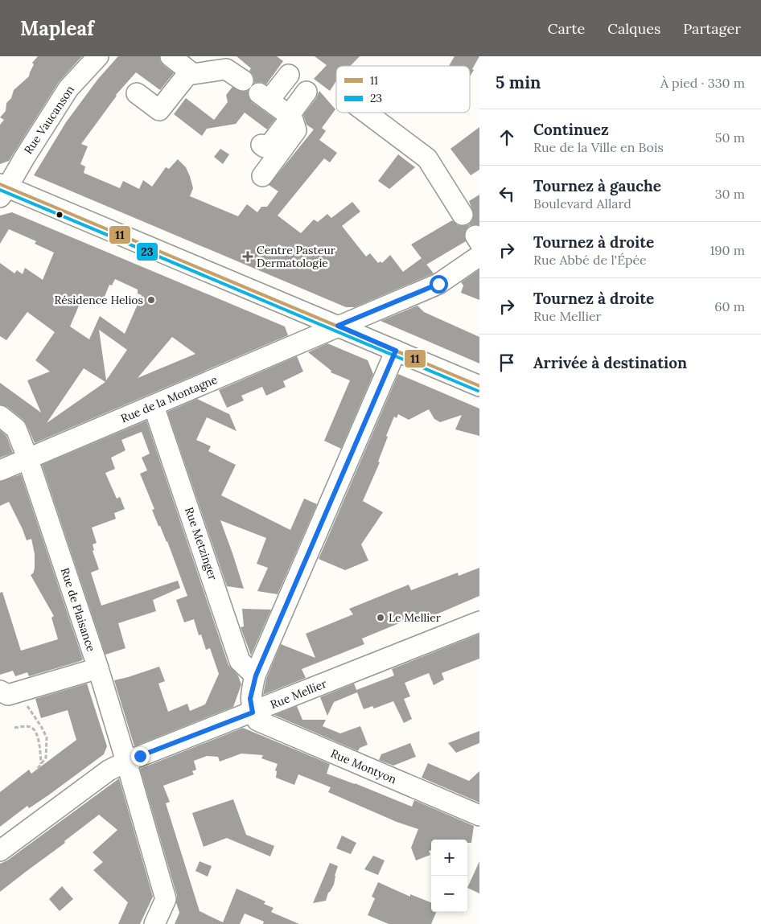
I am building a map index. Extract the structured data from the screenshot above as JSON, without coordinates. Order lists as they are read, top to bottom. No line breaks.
{"streets":{"street":["Rue Vaucanson","Rue de la Montagne","Rue Metzinger","Rue de Plaisance","Rue Mellier","Rue Montyon"]},"crossings":[["Rue de la Montagne","Rue Metzinger"],["Rue de la Montagne","Rue de Plaisance"],["Rue de Plaisance","Rue Mellier"],["Rue Mellier","Rue Montyon"]],"places":{"health":["Centre Pasteur Dermatologie"],"other":["Résidence Helios","Le Mellier"]},"lines":["transit line 11","transit line 23"],"legend":["11","23"],"page":{"header":"Mapleaf","nav":["Carte","Calques","Partager"],"heading":["5 min","À pied · 330 m"],"list":[["Continuez","Rue de la Ville en Bois","50 m"],["Tournez à gauche","Boulevard Allard","30 m"],["Tournez à droite","Rue Abbé de l'Épée","190 m"],["Tournez à droite","Rue Mellier","60 m"],"Arrivée à destination"],"map_buttons":["+","−"]}}
